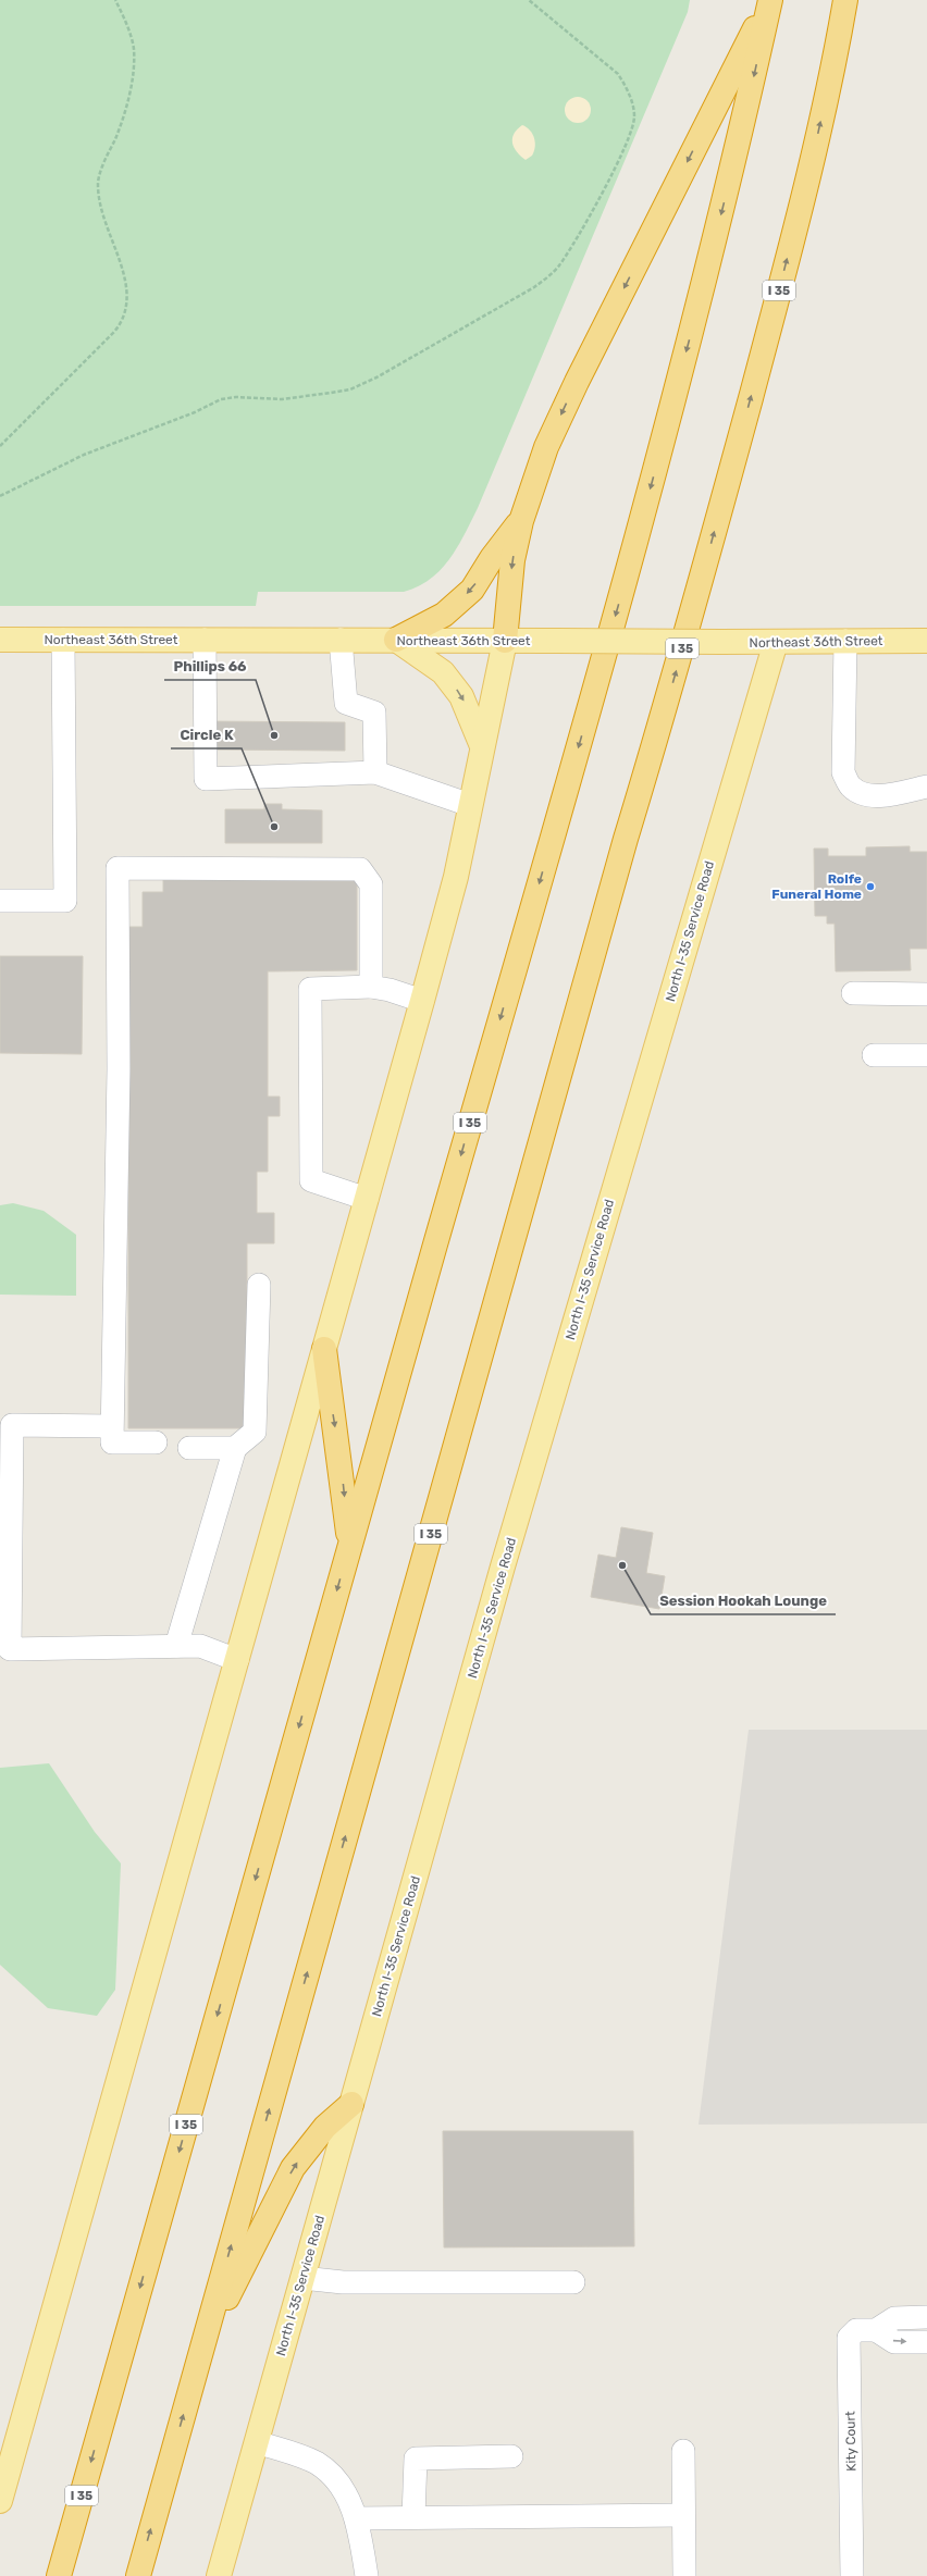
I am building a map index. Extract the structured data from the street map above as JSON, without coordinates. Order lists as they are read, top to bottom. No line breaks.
{"streets":{"highway":["I 35"],"main road":["Northeast 36th Street","North I-35 Service Road"],"street":["Kity Court"]},"crossings":[["Northeast 36th Street","North I-35 Service Road"]],"places":["Phillips 66","Circle K","Rolfe Funeral Home","Session Hookah Lounge"]}
